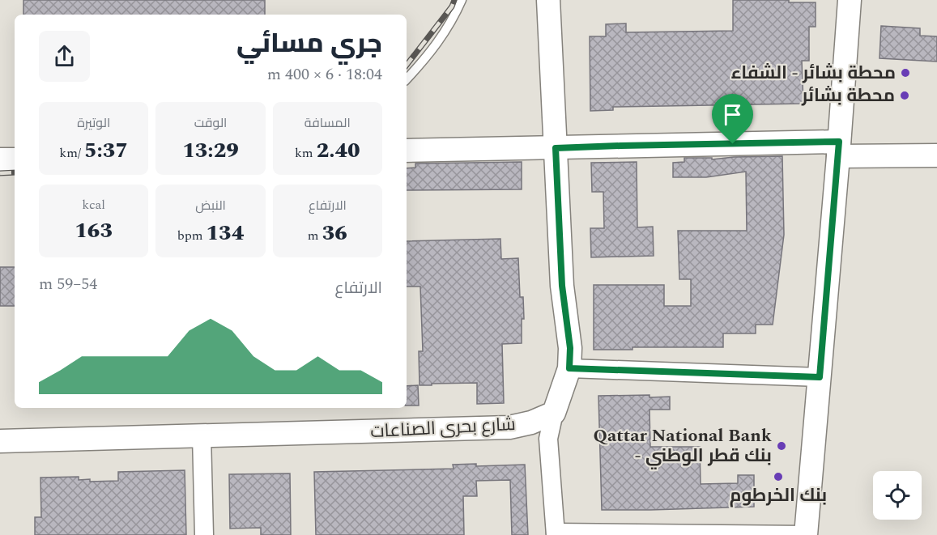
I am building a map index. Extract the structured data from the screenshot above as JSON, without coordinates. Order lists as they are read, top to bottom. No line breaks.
{"streets":{"street":["شارع بحرى الصناعات"]},"places":["محطة بشائر - الشفاء","محطة بشائر","Qattar National Bank - بنك قطر الوطني","بنك الخرطوم"],"page":{"heading":["جري مسائي","18:04 · 6 × 400 m"],"stats":[["المسافة","2.40 km"],["الوقت","13:29"],["الوتيرة","5:37 /km"],["الارتفاع","36 m"],["النبض","134 bpm"],["kcal","163"]],"chart":["الارتفاع","54–59 m"]}}
